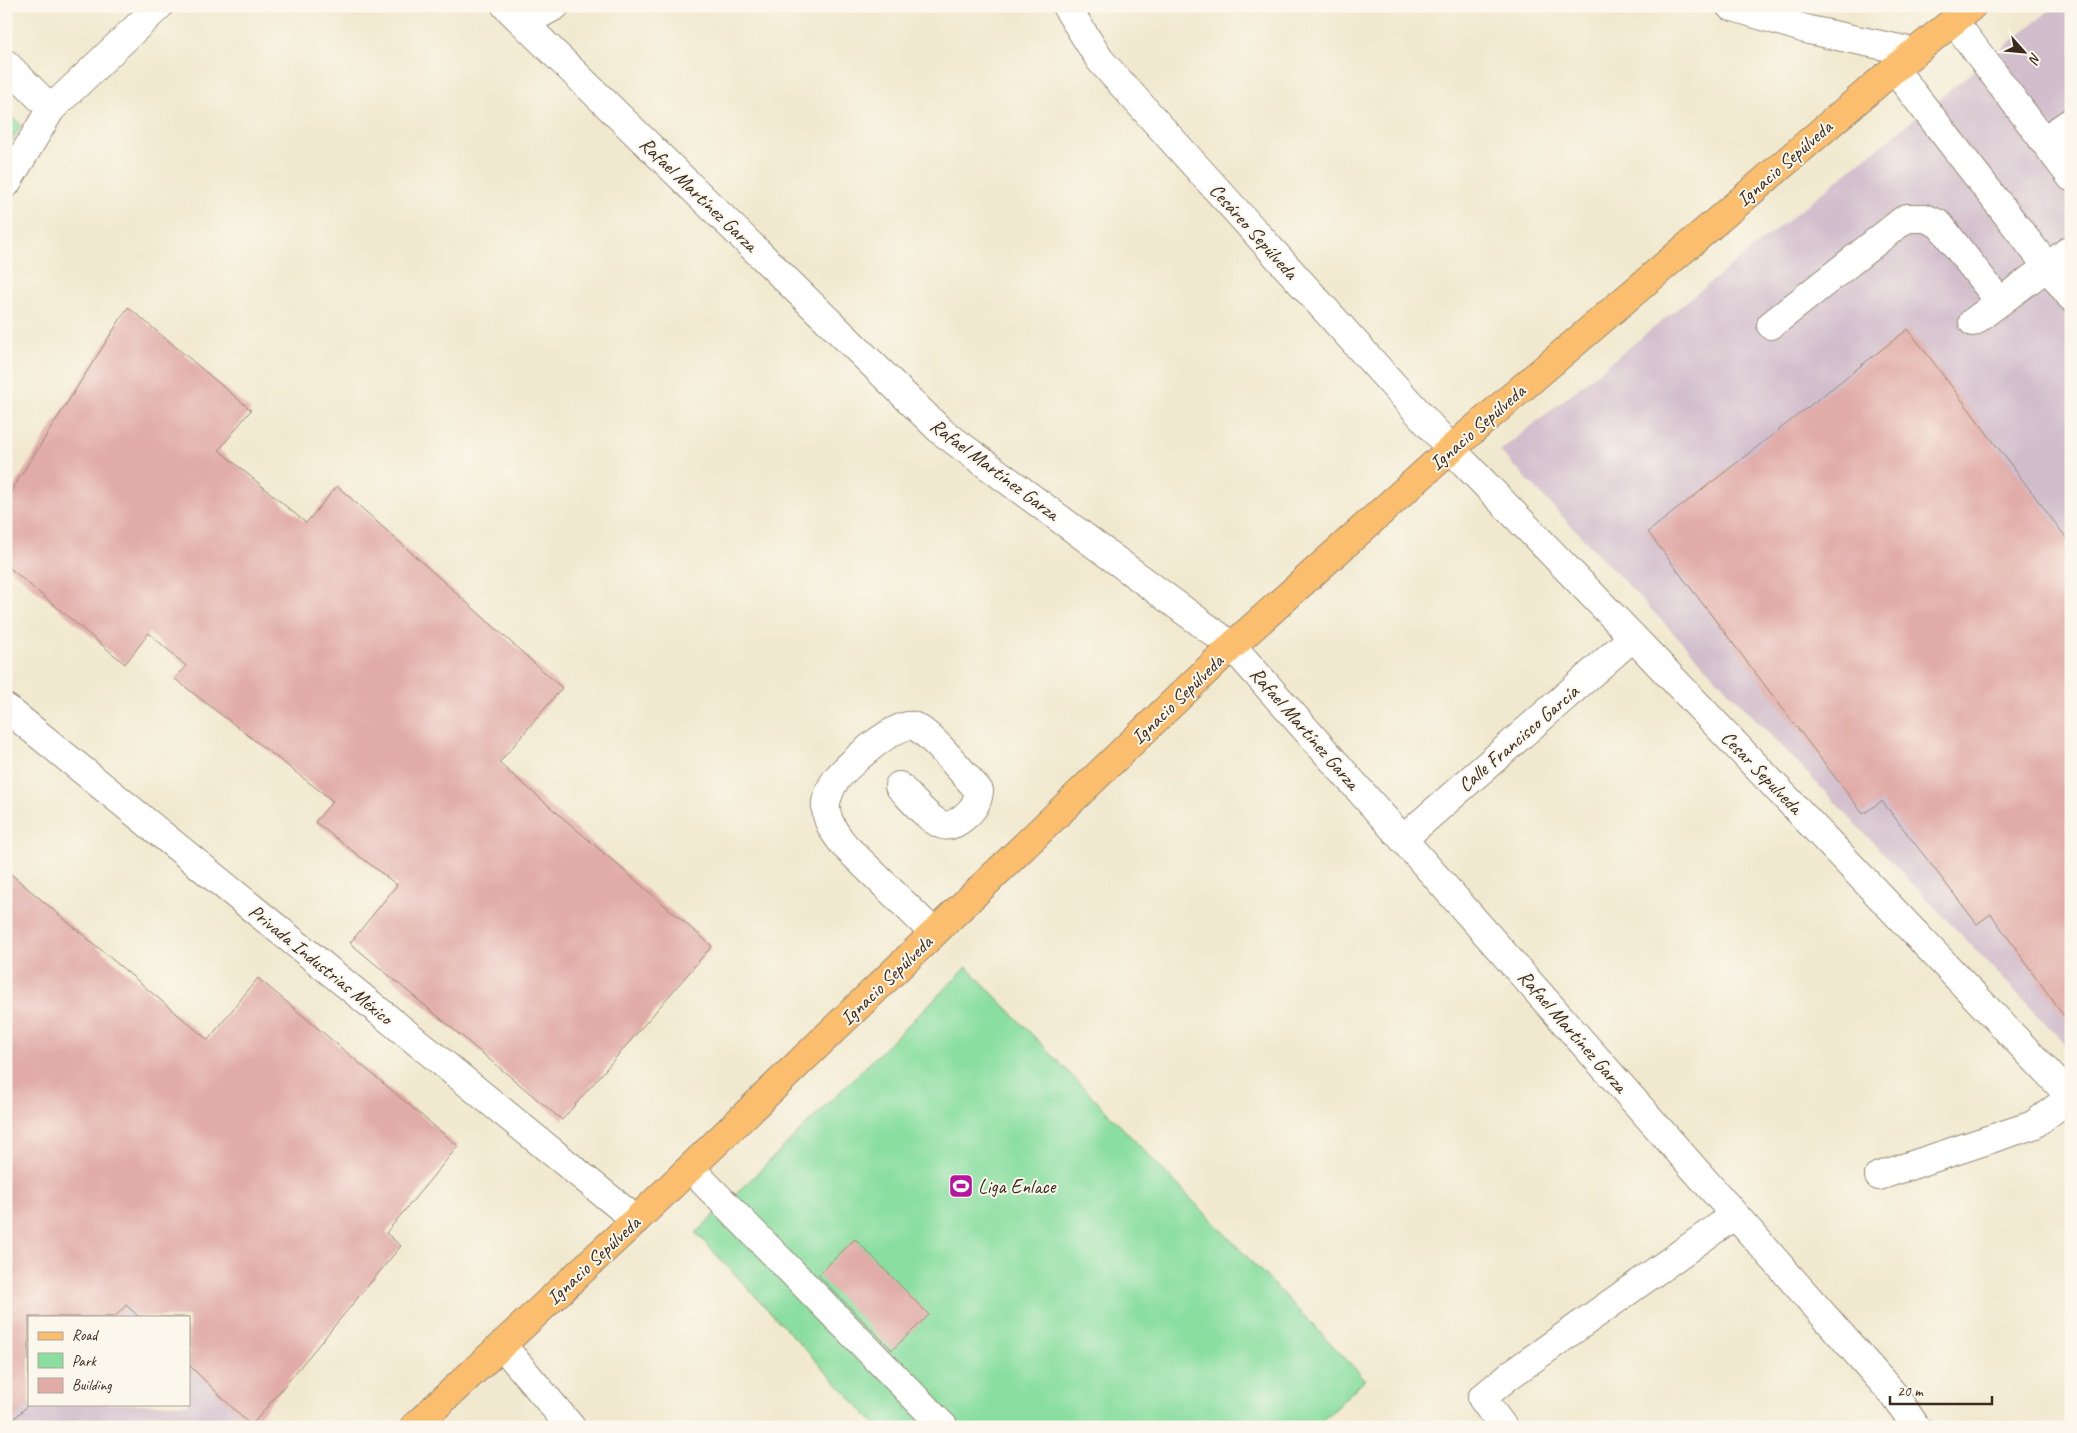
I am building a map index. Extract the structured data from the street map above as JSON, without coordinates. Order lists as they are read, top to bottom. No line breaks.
{"streets":{"main road":["Ignacio Sepúlveda"],"street":["Rafael Martínez Garza","Cesáreo Sepúlveda","Calle Francisco García","Cesar Sepulveda","Privada Industrias México"]},"crossings":[["Ignacio Sepúlveda","Rafael Martínez Garza"],["Ignacio Sepúlveda","Cesáreo Sepúlveda"],["Ignacio Sepúlveda","Cesar Sepulveda"],["Ignacio Sepúlveda","Privada Industrias México"],["Rafael Martínez Garza","Calle Francisco García"],["Cesáreo Sepúlveda","Cesar Sepulveda"],["Calle Francisco García","Cesar Sepulveda"]],"places":{"sports":["Liga Enlace"]},"legend":["Road","Park","Building"],"scale_bar":"20 m","north":"bottom right"}
